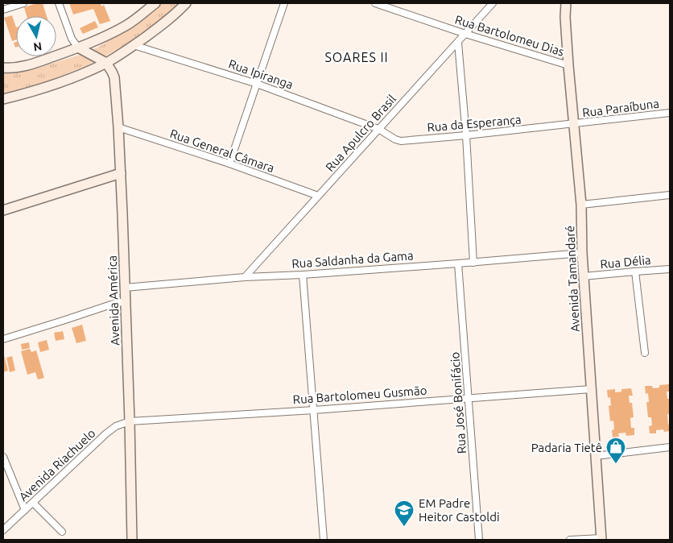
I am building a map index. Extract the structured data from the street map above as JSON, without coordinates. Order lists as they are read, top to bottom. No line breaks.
{"streets":{"main road":["Avenida Tamandaré","Avenida América"],"street":["Rua Bartolomeu Dias","Rua Ipiranga","Rua Paraíbuna","Rua da Esperança","Rua Apulcro Brasil","Rua General Câmara","Rua Saldanha da Gama","Rua Délia","Rua Bartolomeu Gusmão","Rua José Bonifácio","Avenida Riachuelo"]},"crossings":[["Rua Bartolomeu Dias","Rua Apulcro Brasil"],["Rua Bartolomeu Dias","Avenida Tamandaré"],["Rua Ipiranga","Rua da Esperança"],["Rua Ipiranga","Rua Apulcro Brasil"],["Rua Paraíbuna","Rua da Esperança"],["Rua Paraíbuna","Avenida Tamandaré"],["Rua da Esperança","Rua Apulcro Brasil"],["Rua da Esperança","Avenida Tamandaré"],["Rua Apulcro Brasil","Rua General Câmara"],["Rua Apulcro Brasil","Rua Saldanha da Gama"],["Rua General Câmara","Avenida América"],["Rua Saldanha da Gama","Avenida Tamandaré"],["Rua Saldanha da Gama","Avenida América"],["Rua Saldanha da Gama","Rua José Bonifácio"],["Rua Délia","Avenida Tamandaré"],["Avenida Tamandaré","Rua Bartolomeu Gusmão"],["Avenida América","Rua Bartolomeu Gusmão"],["Avenida América","Avenida Riachuelo"],["Rua Bartolomeu Gusmão","Rua José Bonifácio"],["Rua Bartolomeu Gusmão","Avenida Riachuelo"]],"districts":["SOARES II"],"places":{"shop":["Padaria Tietê"],"school or university":["EM Padre Heitor Castoldi"]},"north":"bottom"}
